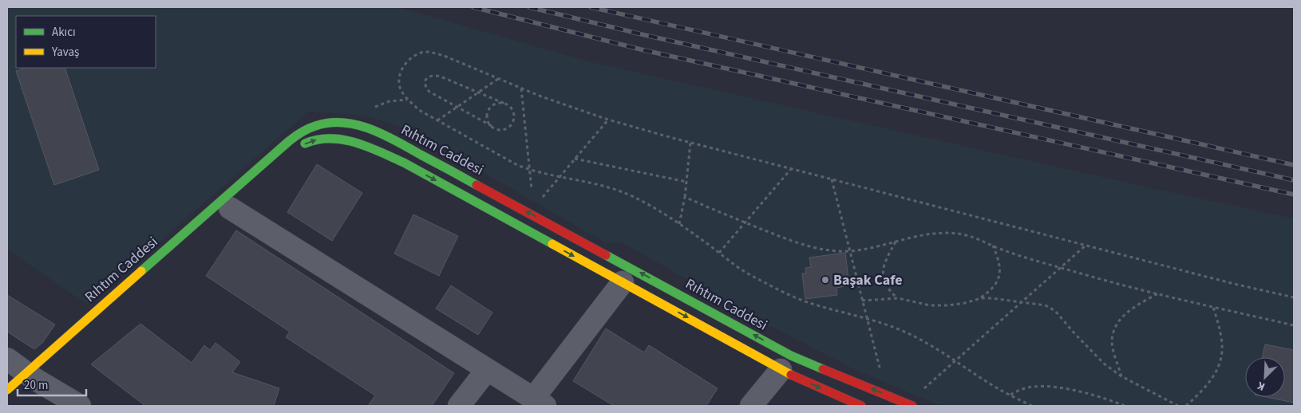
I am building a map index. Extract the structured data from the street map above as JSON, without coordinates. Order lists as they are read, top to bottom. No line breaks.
{"streets":{"main road":["Rıhtım Caddesi"]},"places":["Başak Cafe"],"legend":["Akıcı","Yavaş"],"scale_bar":"20 m","north":"bottom left"}
